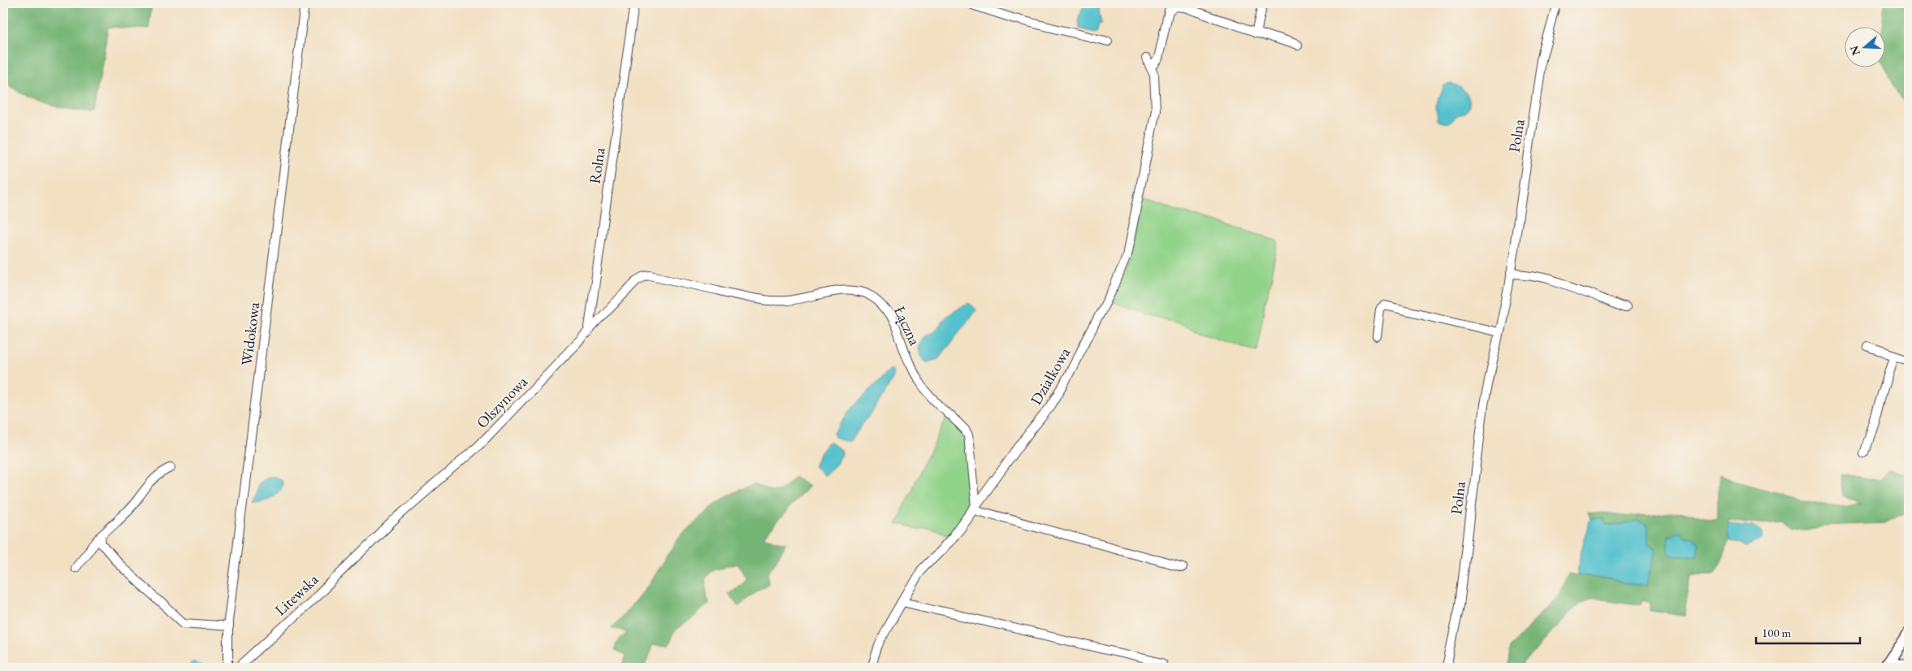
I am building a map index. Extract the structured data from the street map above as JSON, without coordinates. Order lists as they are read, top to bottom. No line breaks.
{"streets":{"street":["Polna","Rolna","Łączna","Widokowa","Działkowa","Olszynowa","Litewska"]},"crossings":[["Rolna","Olszynowa"],["Łączna","Działkowa"],["Łączna","Olszynowa"],["Olszynowa","Litewska"]],"scale_bar":"100 m","north":"left"}
